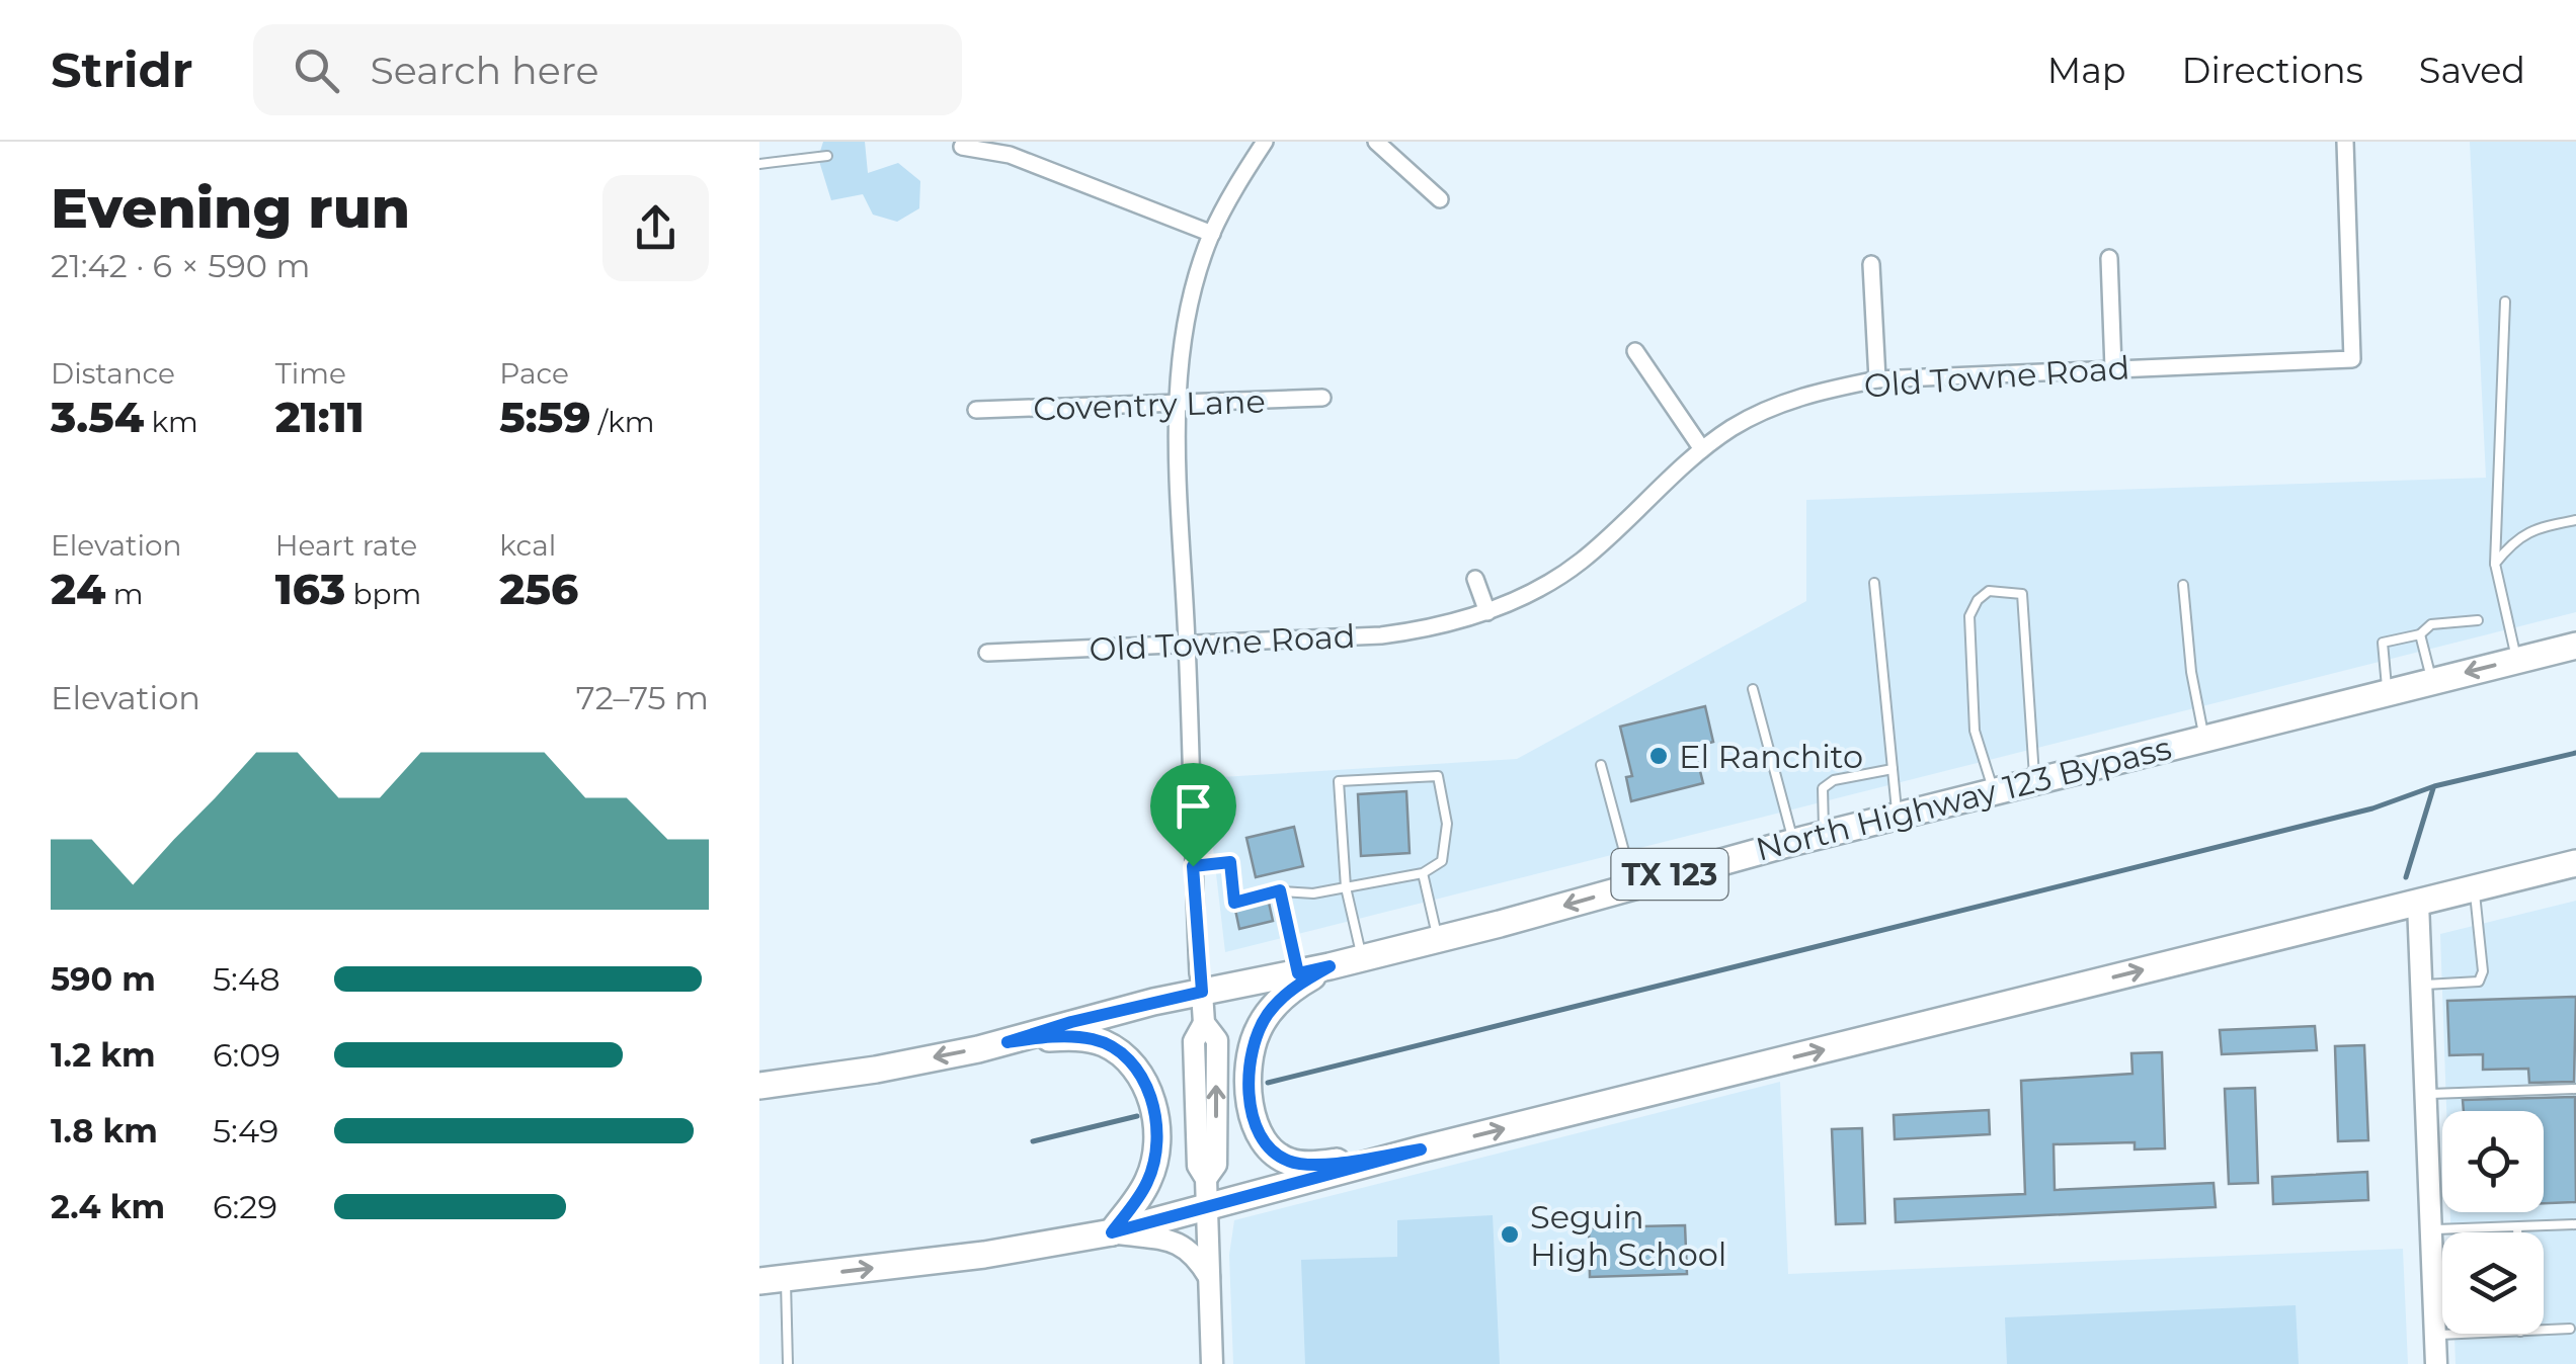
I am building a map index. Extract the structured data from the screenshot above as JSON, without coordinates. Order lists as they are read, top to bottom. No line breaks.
{"streets":{"main road":["North Highway 123 Bypass","TX 123"],"street":["Old Towne Road","Coventry Lane"]},"places":["El Ranchito","Seguin High School"],"page":{"header":"Stridr","search":"Search here","nav":["Map","Directions","Saved"],"heading":["Evening run","21:42 · 6 × 590 m"],"stats":[["Distance","3.54 km"],["Time","21:11"],["Pace","5:59 /km"],["Elevation","24 m"],["Heart rate","163 bpm"],["kcal","256"]],"chart":["Elevation","72–75 m"],"list":[{"name":"590 m","note":"5:48"},{"name":"1.2 km","note":"6:09"},{"name":"1.8 km","note":"5:49"},{"name":"2.4 km","note":"6:29"}]}}
